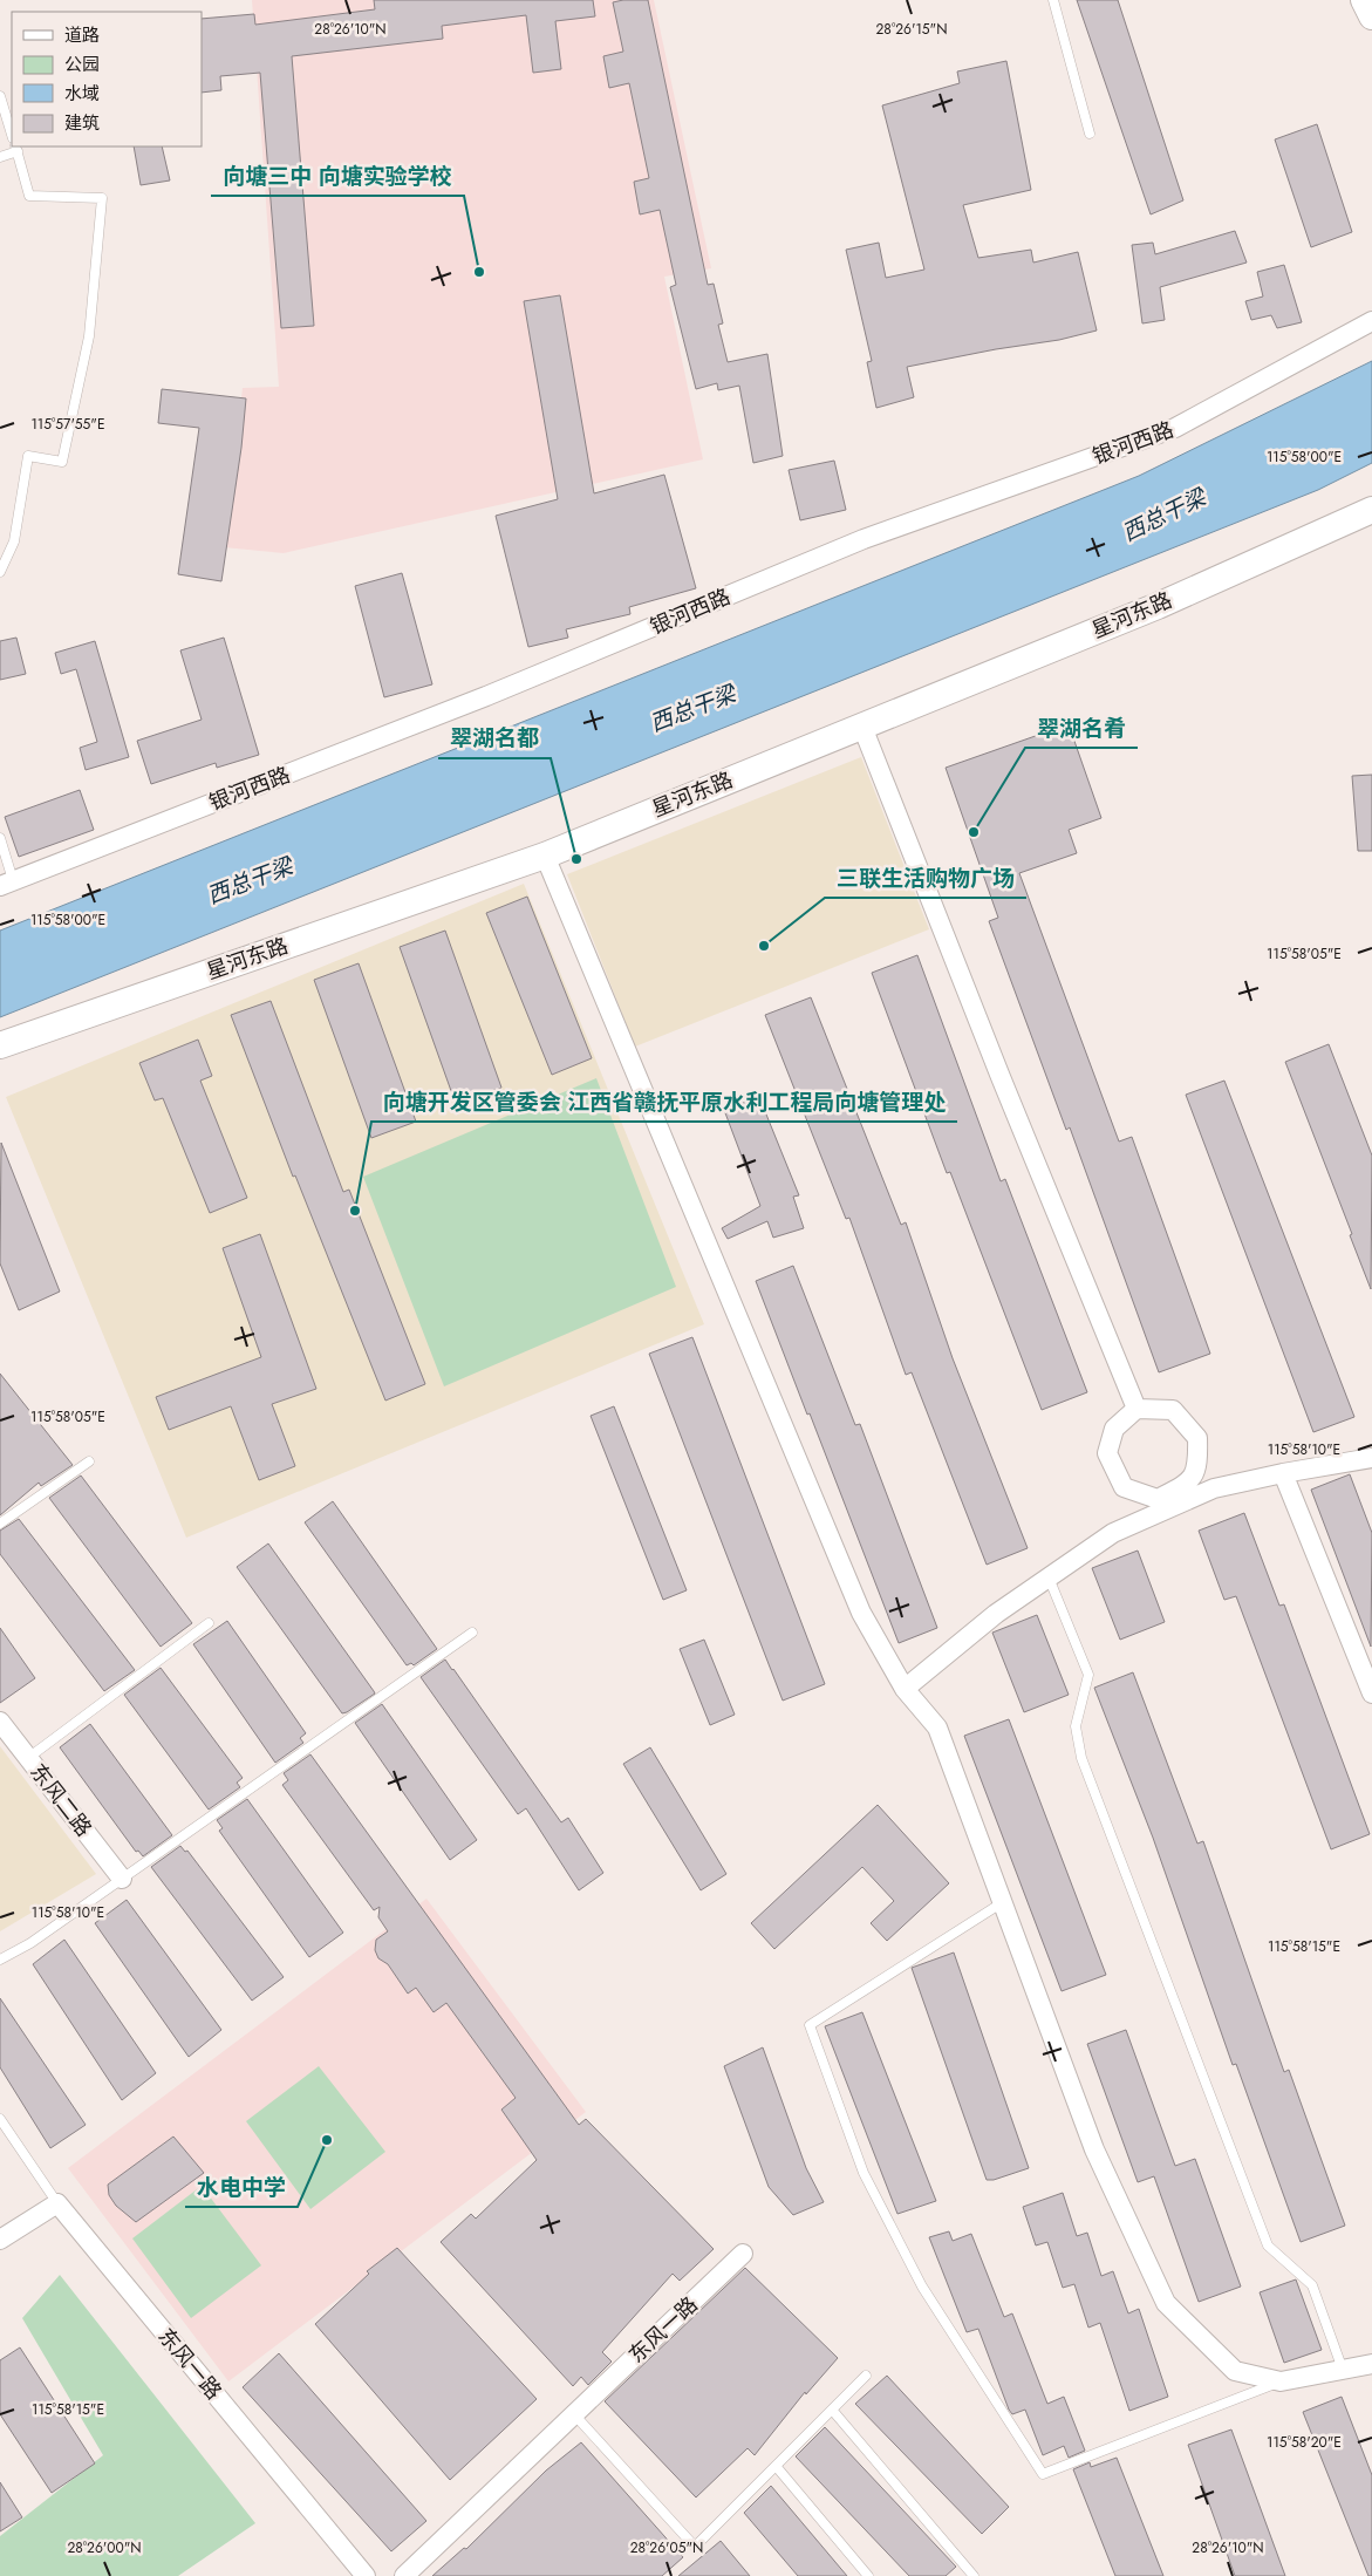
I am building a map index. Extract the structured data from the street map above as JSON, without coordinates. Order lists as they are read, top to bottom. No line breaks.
{"streets":{"main road":["星河东路"],"street":["银河西路","东风二路","东风一路"]},"water":["西总干梁"],"places":["向塘三中 向塘实验学校","翠湖名肴","翠湖名都","三联生活购物广场","向塘开发区管委会 江西省赣抚平原水利工程局向塘管理处","水电中学"],"legend":["道路","公园","水域","建筑"],"coordinates":["28°26'10\"N","28°26'15\"N","115°57'55\"E","115°58'00\"E","115°58'05\"E","115°58'10\"E","115°58'15\"E","115°58'20\"E","28°26'00\"N","28°26'05\"N"]}
